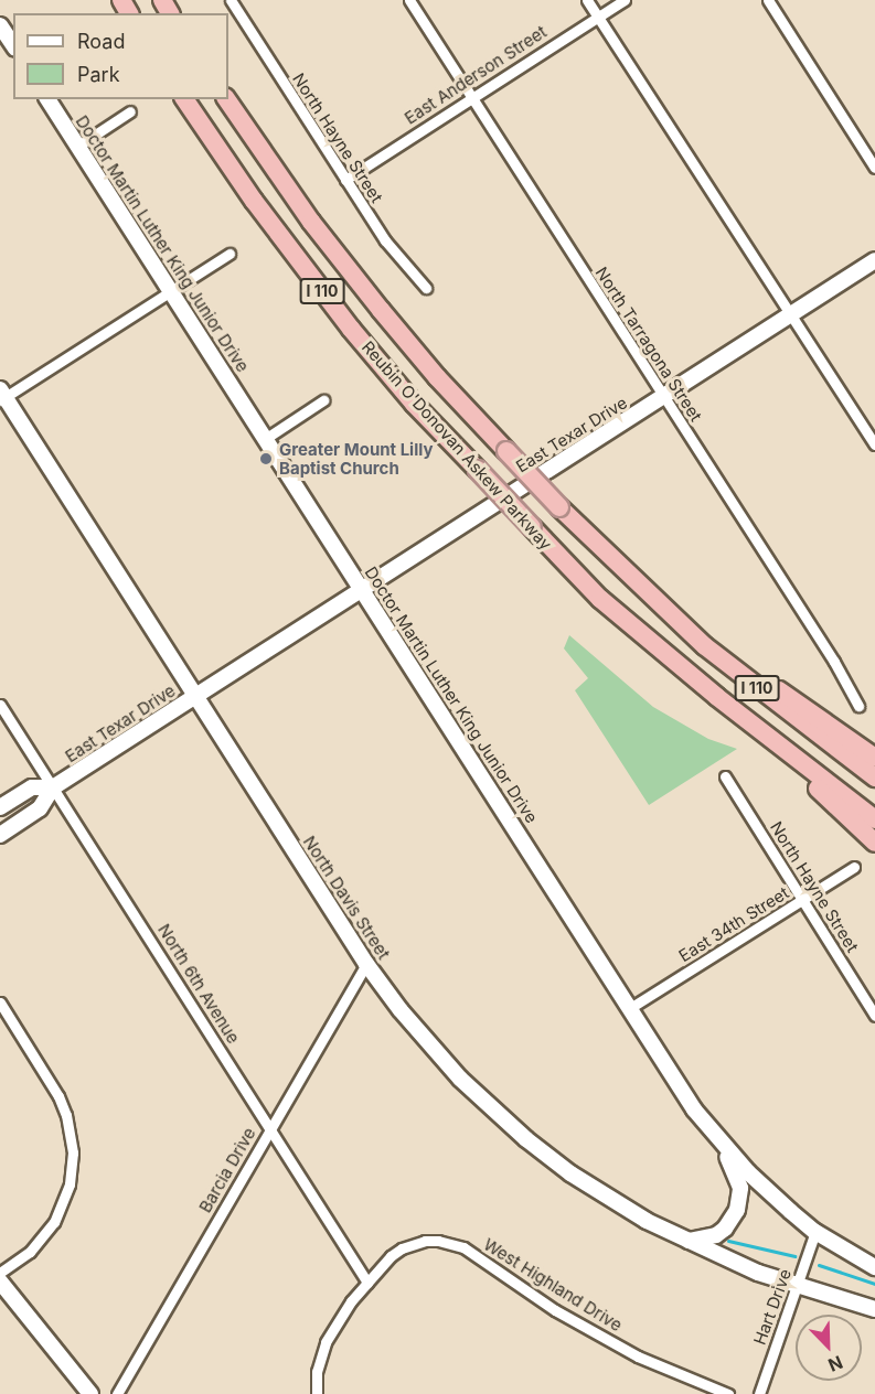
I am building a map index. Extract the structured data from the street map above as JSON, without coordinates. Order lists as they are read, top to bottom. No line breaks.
{"streets":{"highway":["I 110","Reubin O'Donovan Askew Parkway"],"main road":["Doctor Martin Luther King Junior Drive","East Texar Drive","North Davis Street"],"street":["East Anderson Street","North Hayne Street","North Tarragona Street","East 34th Street","North 6th Avenue","Barcia Drive","West Highland Drive","Hart Drive"]},"crossings":[["East Anderson Street","North Hayne Street"],["East Anderson Street","North Tarragona Street"],["North Hayne Street","East 34th Street"],["Doctor Martin Luther King Junior Drive","East Texar Drive"],["Doctor Martin Luther King Junior Drive","East 34th Street"],["Doctor Martin Luther King Junior Drive","Hart Drive"],["North Tarragona Street","East Texar Drive"],["East Texar Drive","North Davis Street"],["East Texar Drive","North 6th Avenue"],["North Davis Street","Barcia Drive"],["North Davis Street","Hart Drive"],["North 6th Avenue","Barcia Drive"],["North 6th Avenue","West Highland Drive"]],"places":["Greater Mount Lilly Baptist Church"],"legend":["Road","Park"],"north":"bottom right"}
